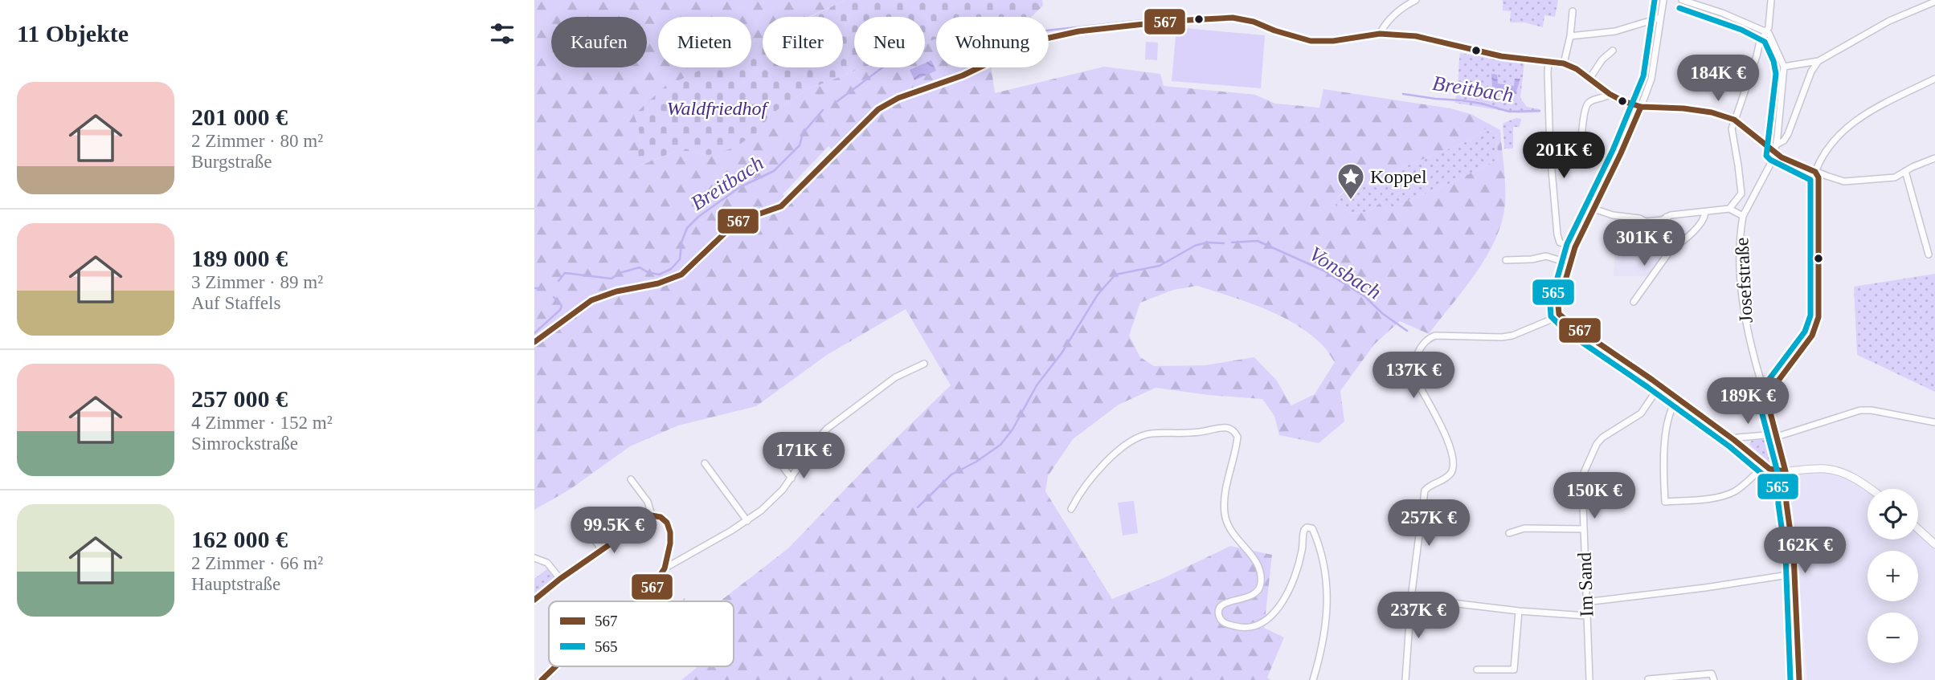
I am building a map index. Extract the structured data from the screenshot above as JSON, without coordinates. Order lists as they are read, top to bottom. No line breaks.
{"streets":{"street":["Josefstraße","Im Sand"]},"water":["Breitbach","Vonsbach"],"parks":["Waldfriedhof"],"places":{"place":["Koppel"]},"lines":["transit line 565","transit line 567"],"legend":["567","565"],"page":{"heading":"11 Objekte","chip":["Kaufen","Mieten","Filter","Neu","Wohnung"],"price":["184K €","201K €","301K €","137K €","189K €","171K €","150K €","257K €","99.5K €","162K €","237K €"],"list":[{"name":"201 000 €","note":"2 Zimmer · 80 m² · Burgstraße"},{"name":"189 000 €","note":"3 Zimmer · 89 m² · Auf Staffels"},{"name":"257 000 €","note":"4 Zimmer · 152 m² · Simrockstraße"},{"name":"162 000 €","note":"2 Zimmer · 66 m² · Hauptstraße"}],"map_buttons":["+","−"]}}
